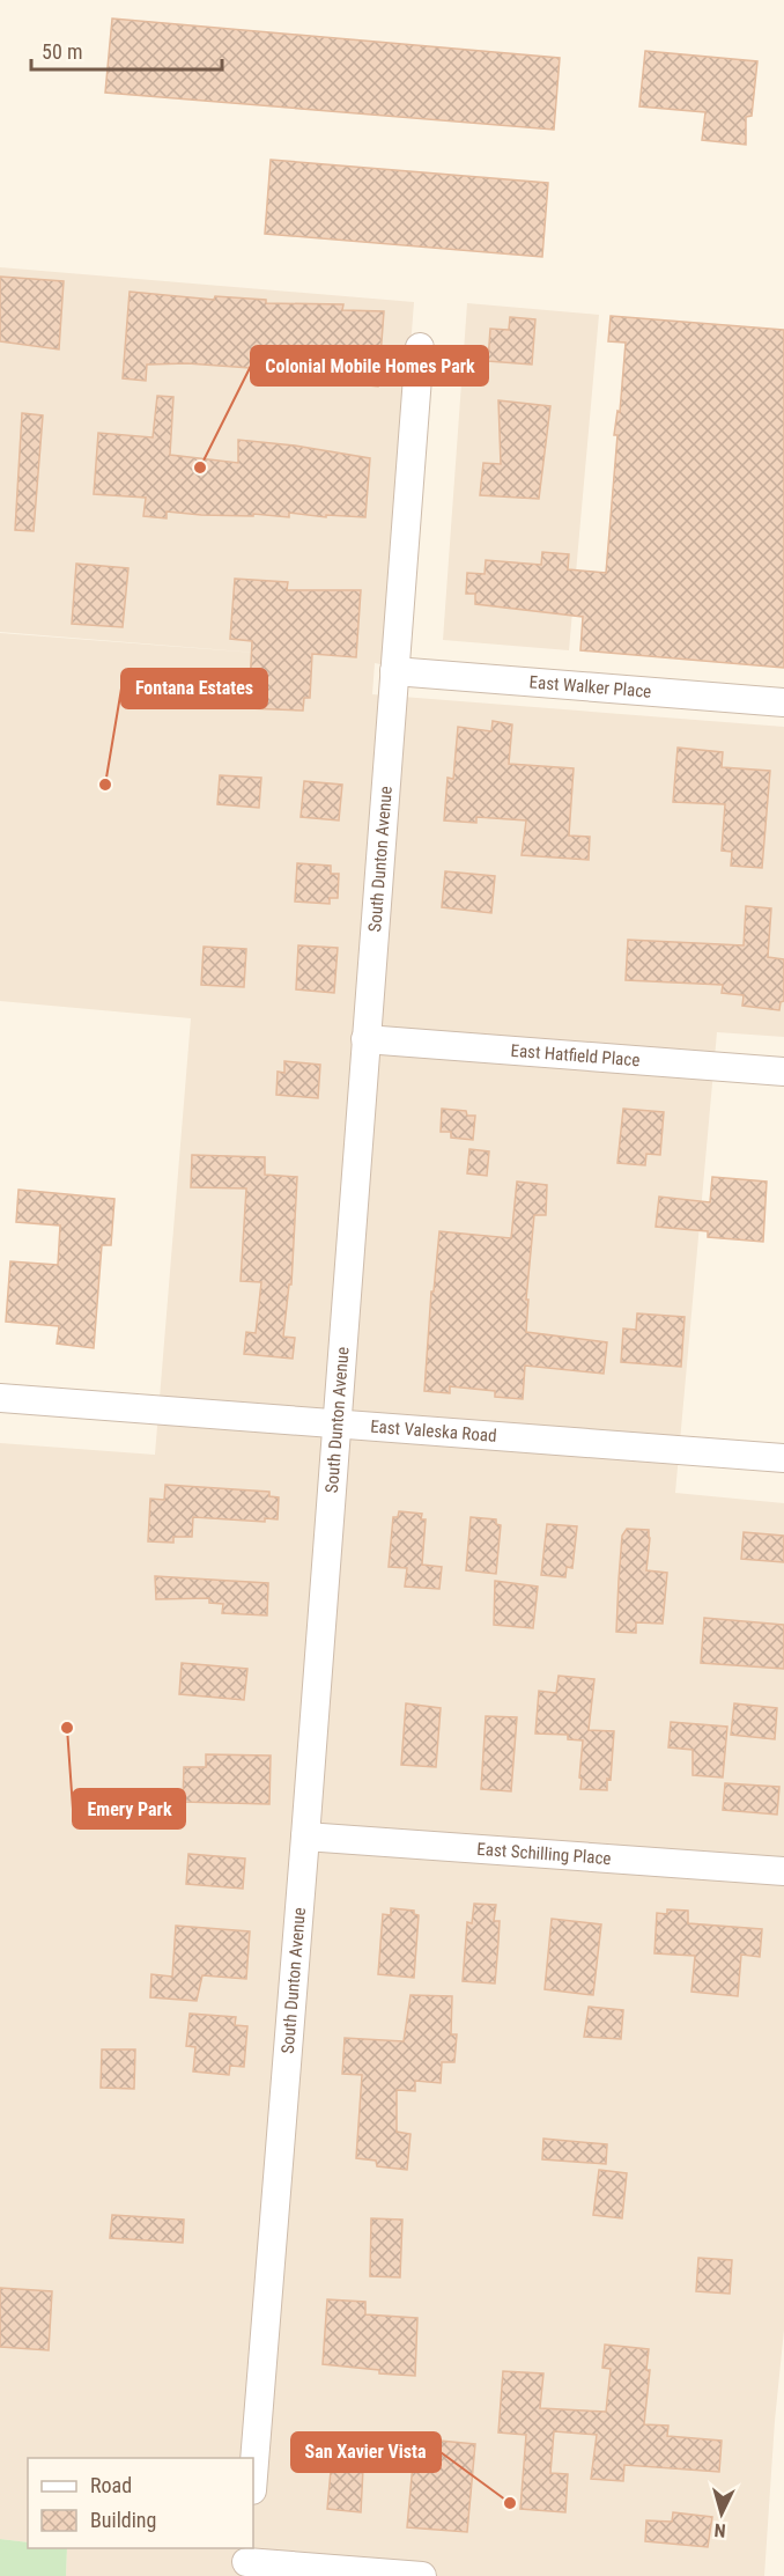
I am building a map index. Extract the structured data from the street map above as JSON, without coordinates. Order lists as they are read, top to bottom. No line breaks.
{"streets":{"street":["East Walker Place","South Dunton Avenue","East Hatfield Place","East Valeska Road","East Schilling Place"]},"crossings":[["East Walker Place","South Dunton Avenue"],["South Dunton Avenue","East Hatfield Place"],["South Dunton Avenue","East Valeska Road"],["South Dunton Avenue","East Schilling Place"]],"places":["Colonial Mobile Homes Park","Fontana Estates","Emery Park","San Xavier Vista"],"legend":["Road","Building"],"scale_bar":"50 m","north":"bottom"}
